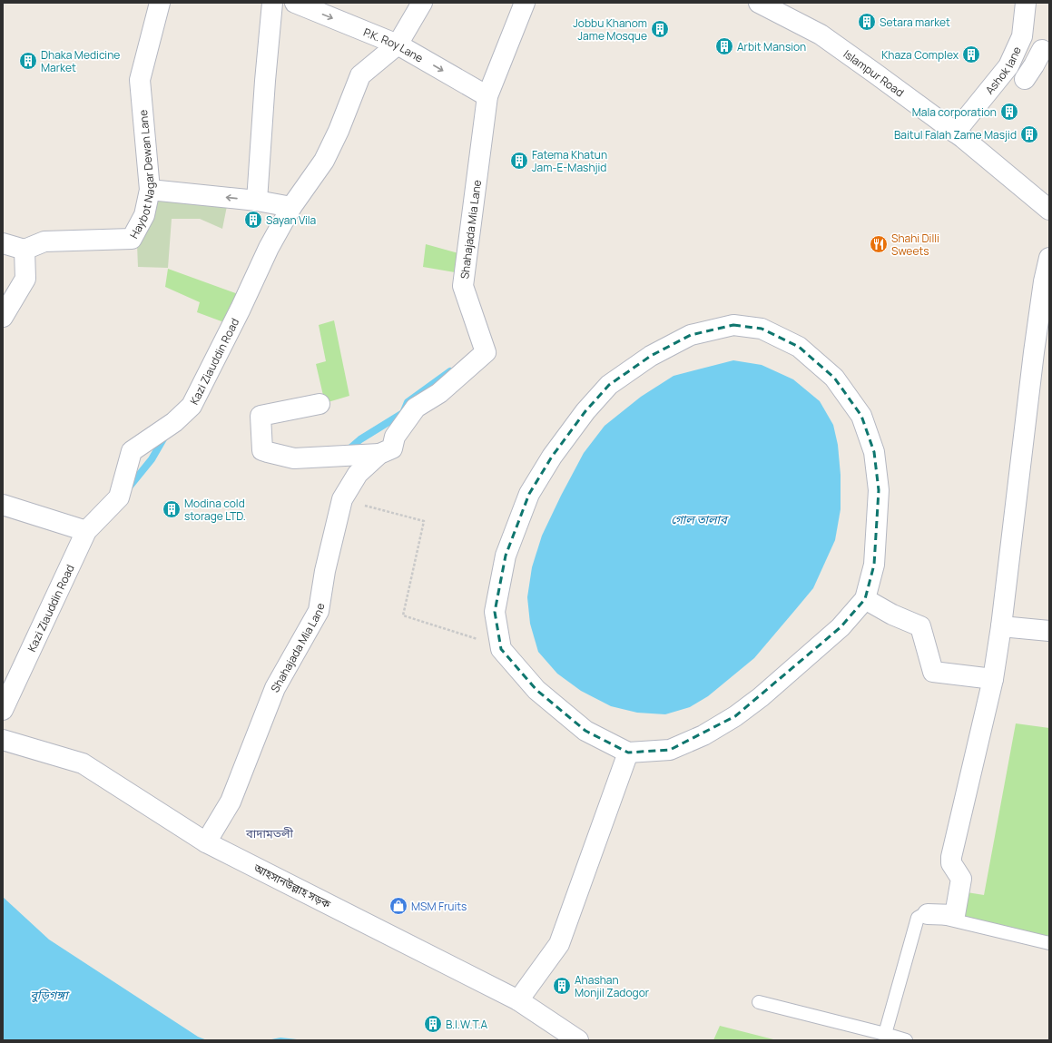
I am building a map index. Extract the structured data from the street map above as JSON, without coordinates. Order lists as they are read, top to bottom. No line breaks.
{"streets":{"street":["P.K. Roy Lane","Ashok lane","Islampur Road","Haybot Nagar Dewan Lane","Shahajada Mia Lane","Kazi Ziauddin Road","আহসানউল্লাহ সড়ক"]},"crossings":[["P.K. Roy Lane","Shahajada Mia Lane"],["P.K. Roy Lane","Kazi Ziauddin Road"],["Ashok lane","Islampur Road"],["Shahajada Mia Lane","আহসানউল্লাহ সড়ক"]],"one_way":["P.K. Roy Lane"],"districts":["বাদামতলী"],"water":["গোল তালাব","বুড়িগঙ্গা"],"places":{"building":["Setara market","Jobbu Khanom Jame Mosque","Arbit Mansion","Khaza Complex","Dhaka Medicine Market","Mala corporation","Baitul Falah Zame Masjid","Fatema Khatun Jam-E-Mashjid","Sayan Vila","Modina cold storage LTD.","Ahashan Monjil Zadogor","B.I.W.T.A"],"restaurant":["Shahi Dilli Sweets"],"shop":["MSM Fruits"]}}
